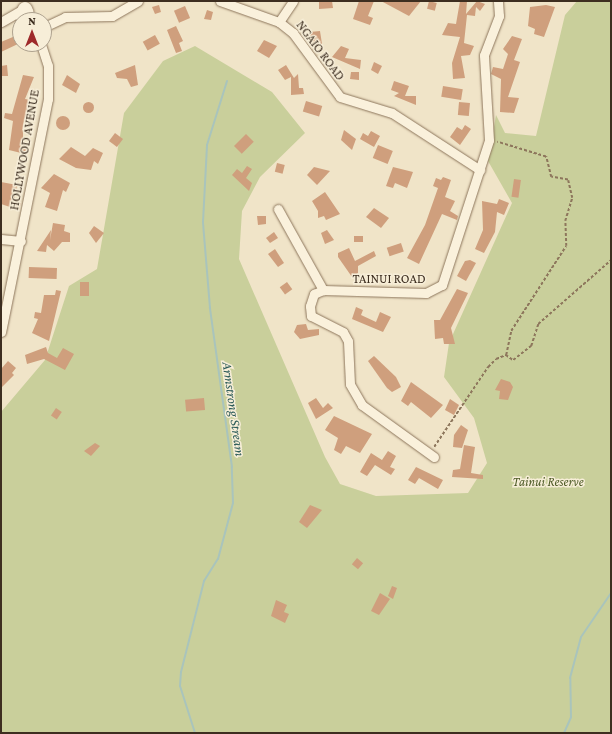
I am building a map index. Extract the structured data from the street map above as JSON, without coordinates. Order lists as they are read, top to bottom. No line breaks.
{"streets":{"street":["NGAIO ROAD","HOLLYWOOD AVENUE","TAINUI ROAD"]},"crossings":[["NGAIO ROAD","TAINUI ROAD"]],"water":["Armstrong Stream"],"parks":["Tainui Reserve"],"north":"top"}
